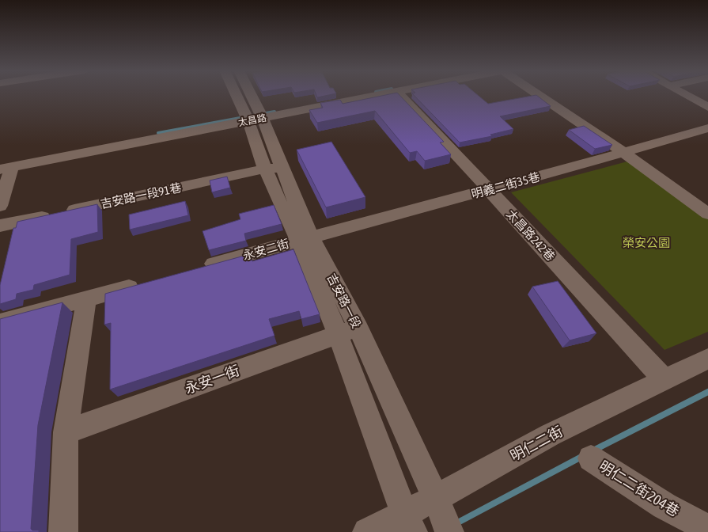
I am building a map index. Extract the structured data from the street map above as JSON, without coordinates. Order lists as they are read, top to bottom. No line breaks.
{"streets":{"street":["太昌路","明義二街35巷","吉安路一段91巷","太昌路242巷","永安二街","吉安路一段","永安一街","明仁二街","明仁二街204巷"]},"crossings":[["太昌路","吉安路一段"],["明義二街35巷","太昌路242巷"],["明義二街35巷","永安二街"],["明義二街35巷","吉安路一段"],["吉安路一段91巷","吉安路一段"],["太昌路242巷","明仁二街"],["永安二街","吉安路一段"],["吉安路一段","永安一街"],["吉安路一段","明仁二街"]],"parks":["榮安公園"]}
